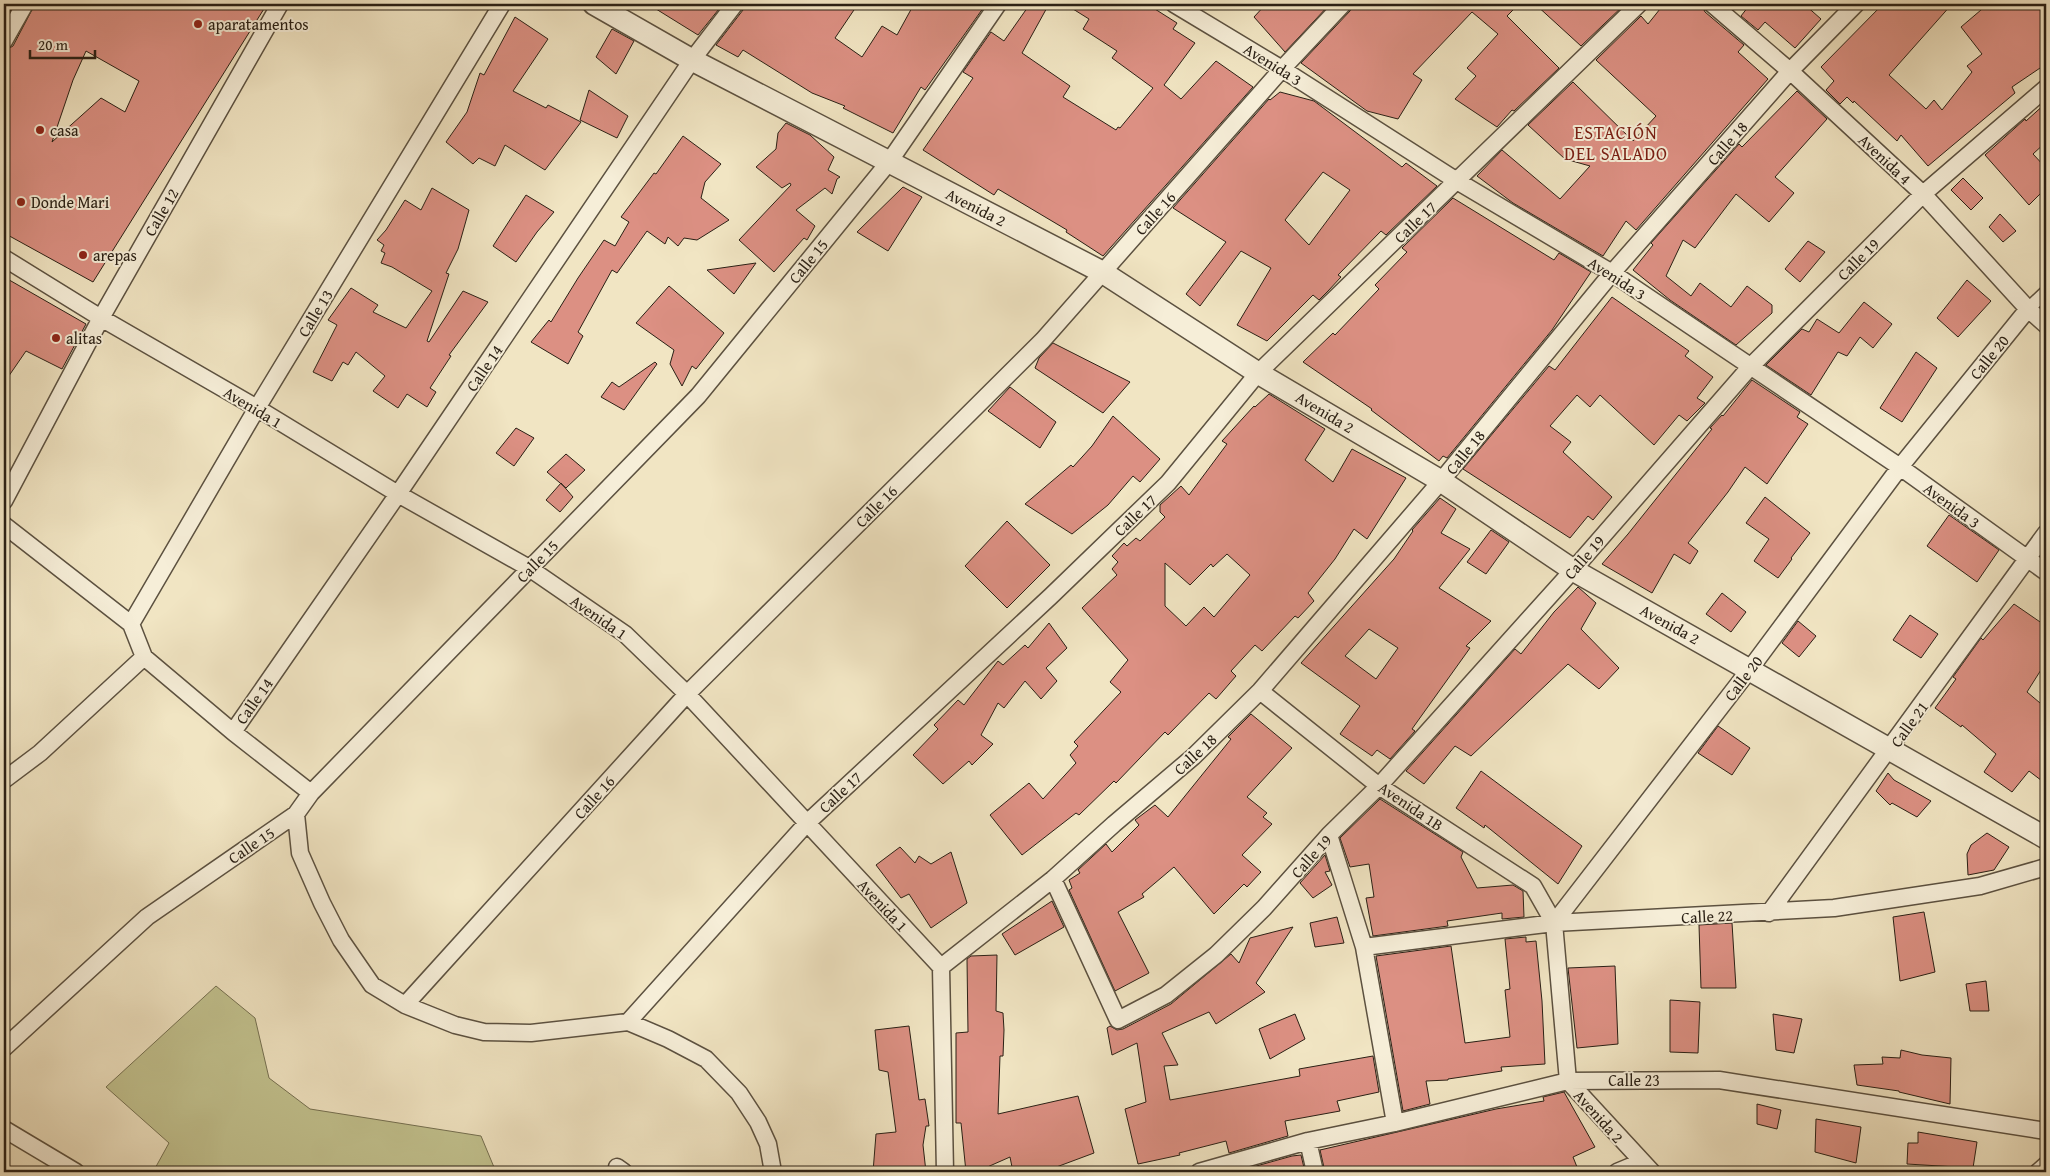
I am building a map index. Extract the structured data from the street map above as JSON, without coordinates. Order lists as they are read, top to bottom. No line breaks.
{"streets":{"street":["Avenida 3","Calle 18","Avenida 4","Avenida 2","Calle 12","Calle 16","Calle 17","Calle 19","Calle 15","Calle 13","Calle 20","Calle 14","Avenida 1","Calle 21","Avenida 1B","Calle 22","Calle 23"]},"crossings":[["Avenida 3","Calle 18"],["Avenida 3","Calle 16"],["Avenida 3","Calle 17"],["Avenida 3","Calle 19"],["Avenida 3","Calle 20"],["Avenida 3","Calle 21"],["Calle 18","Avenida 4"],["Calle 18","Avenida 2"],["Calle 18","Calle 19"],["Calle 18","Avenida 1"],["Calle 18","Avenida 1B"],["Avenida 4","Calle 19"],["Avenida 4","Calle 20"],["Avenida 2","Calle 16"],["Avenida 2","Calle 17"],["Avenida 2","Calle 19"],["Avenida 2","Calle 15"],["Avenida 2","Calle 20"],["Avenida 2","Calle 14"],["Avenida 2","Calle 21"],["Avenida 2","Calle 23"],["Calle 12","Avenida 1"],["Calle 16","Avenida 1"],["Calle 17","Avenida 1"],["Calle 19","Avenida 1B"],["Calle 15","Avenida 1"],["Calle 13","Avenida 1"],["Calle 20","Avenida 1B"],["Calle 20","Calle 22"],["Calle 14","Avenida 1"],["Calle 21","Calle 22"],["Avenida 1B","Calle 22"]],"districts":["ESTACIÓN DEL SALADO"],"places":["aparatamentos","casa","Donde Mari","arepas","alitas"],"scale_bar":"20 m"}
